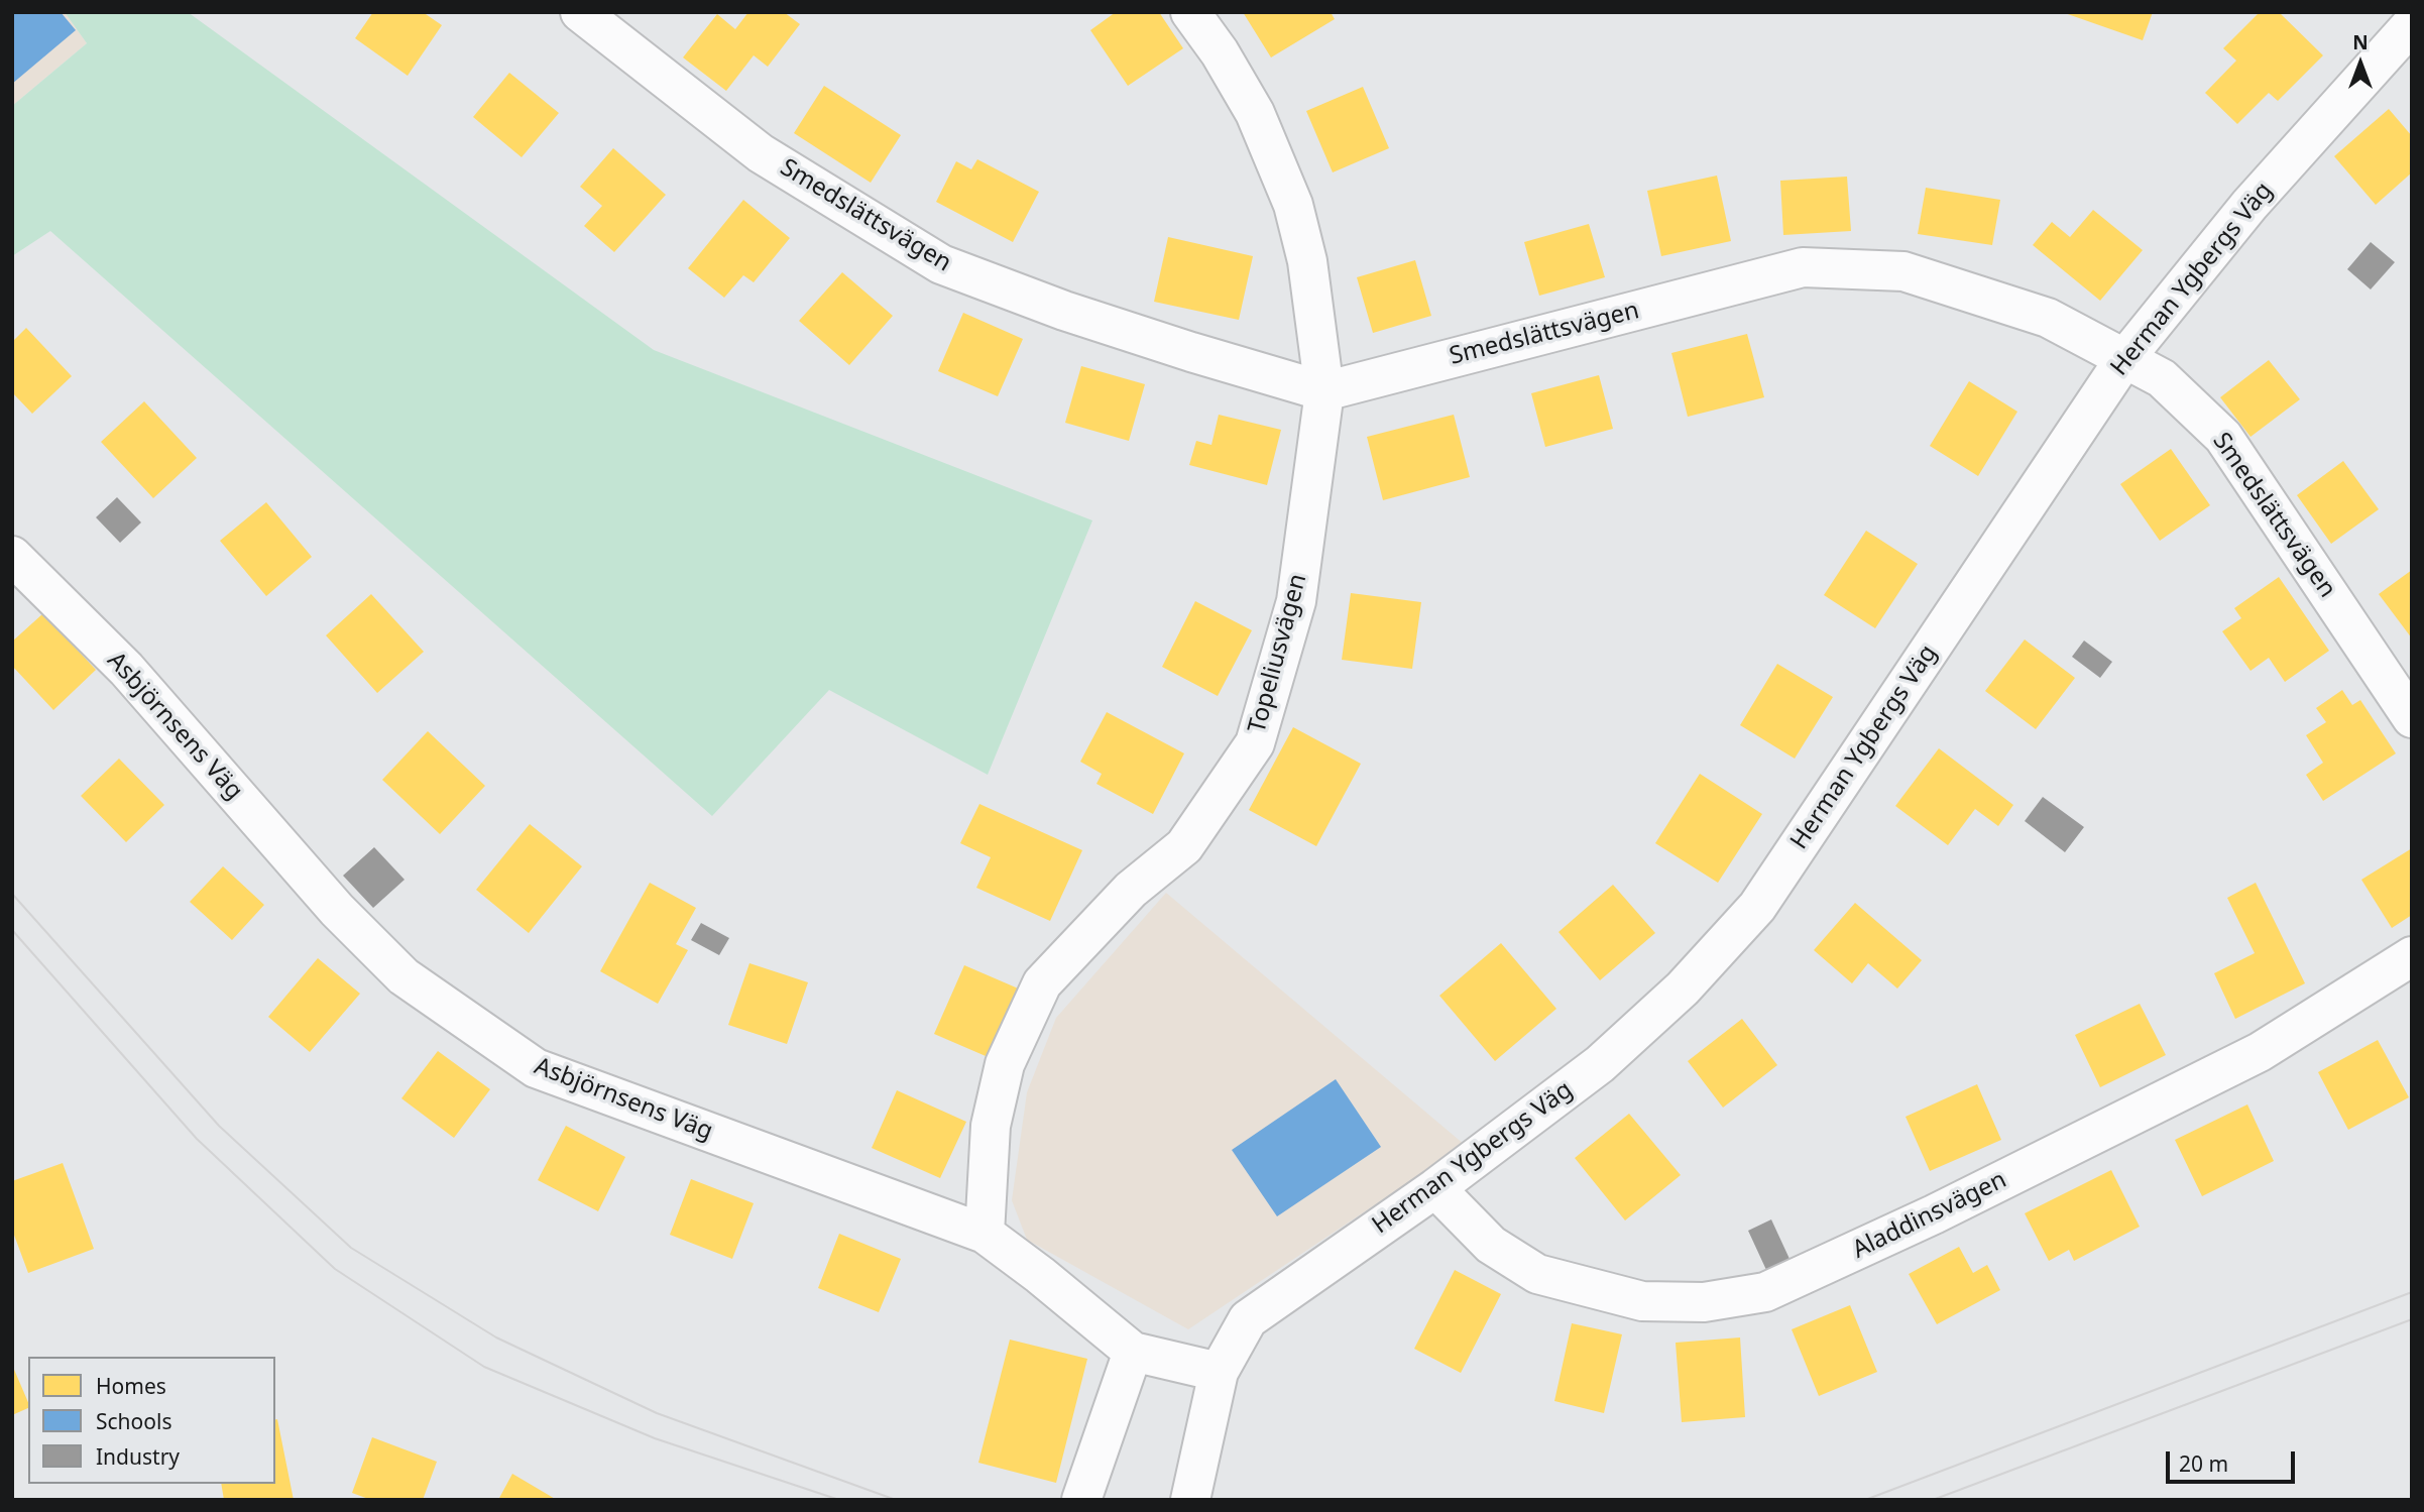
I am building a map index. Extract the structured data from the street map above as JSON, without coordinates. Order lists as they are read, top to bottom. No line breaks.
{"streets":{"street":["Smedslättsvägen","Herman Ygbergs Väg","Topeliusvägen","Asbjörnsens Väg","Aladdinsvägen"]},"crossings":[["Smedslättsvägen","Herman Ygbergs Väg"],["Smedslättsvägen","Topeliusvägen"],["Herman Ygbergs Väg","Aladdinsvägen"],["Topeliusvägen","Asbjörnsens Väg"]],"legend":["Homes","Schools","Industry"],"scale_bar":"20 m","north":"top"}
